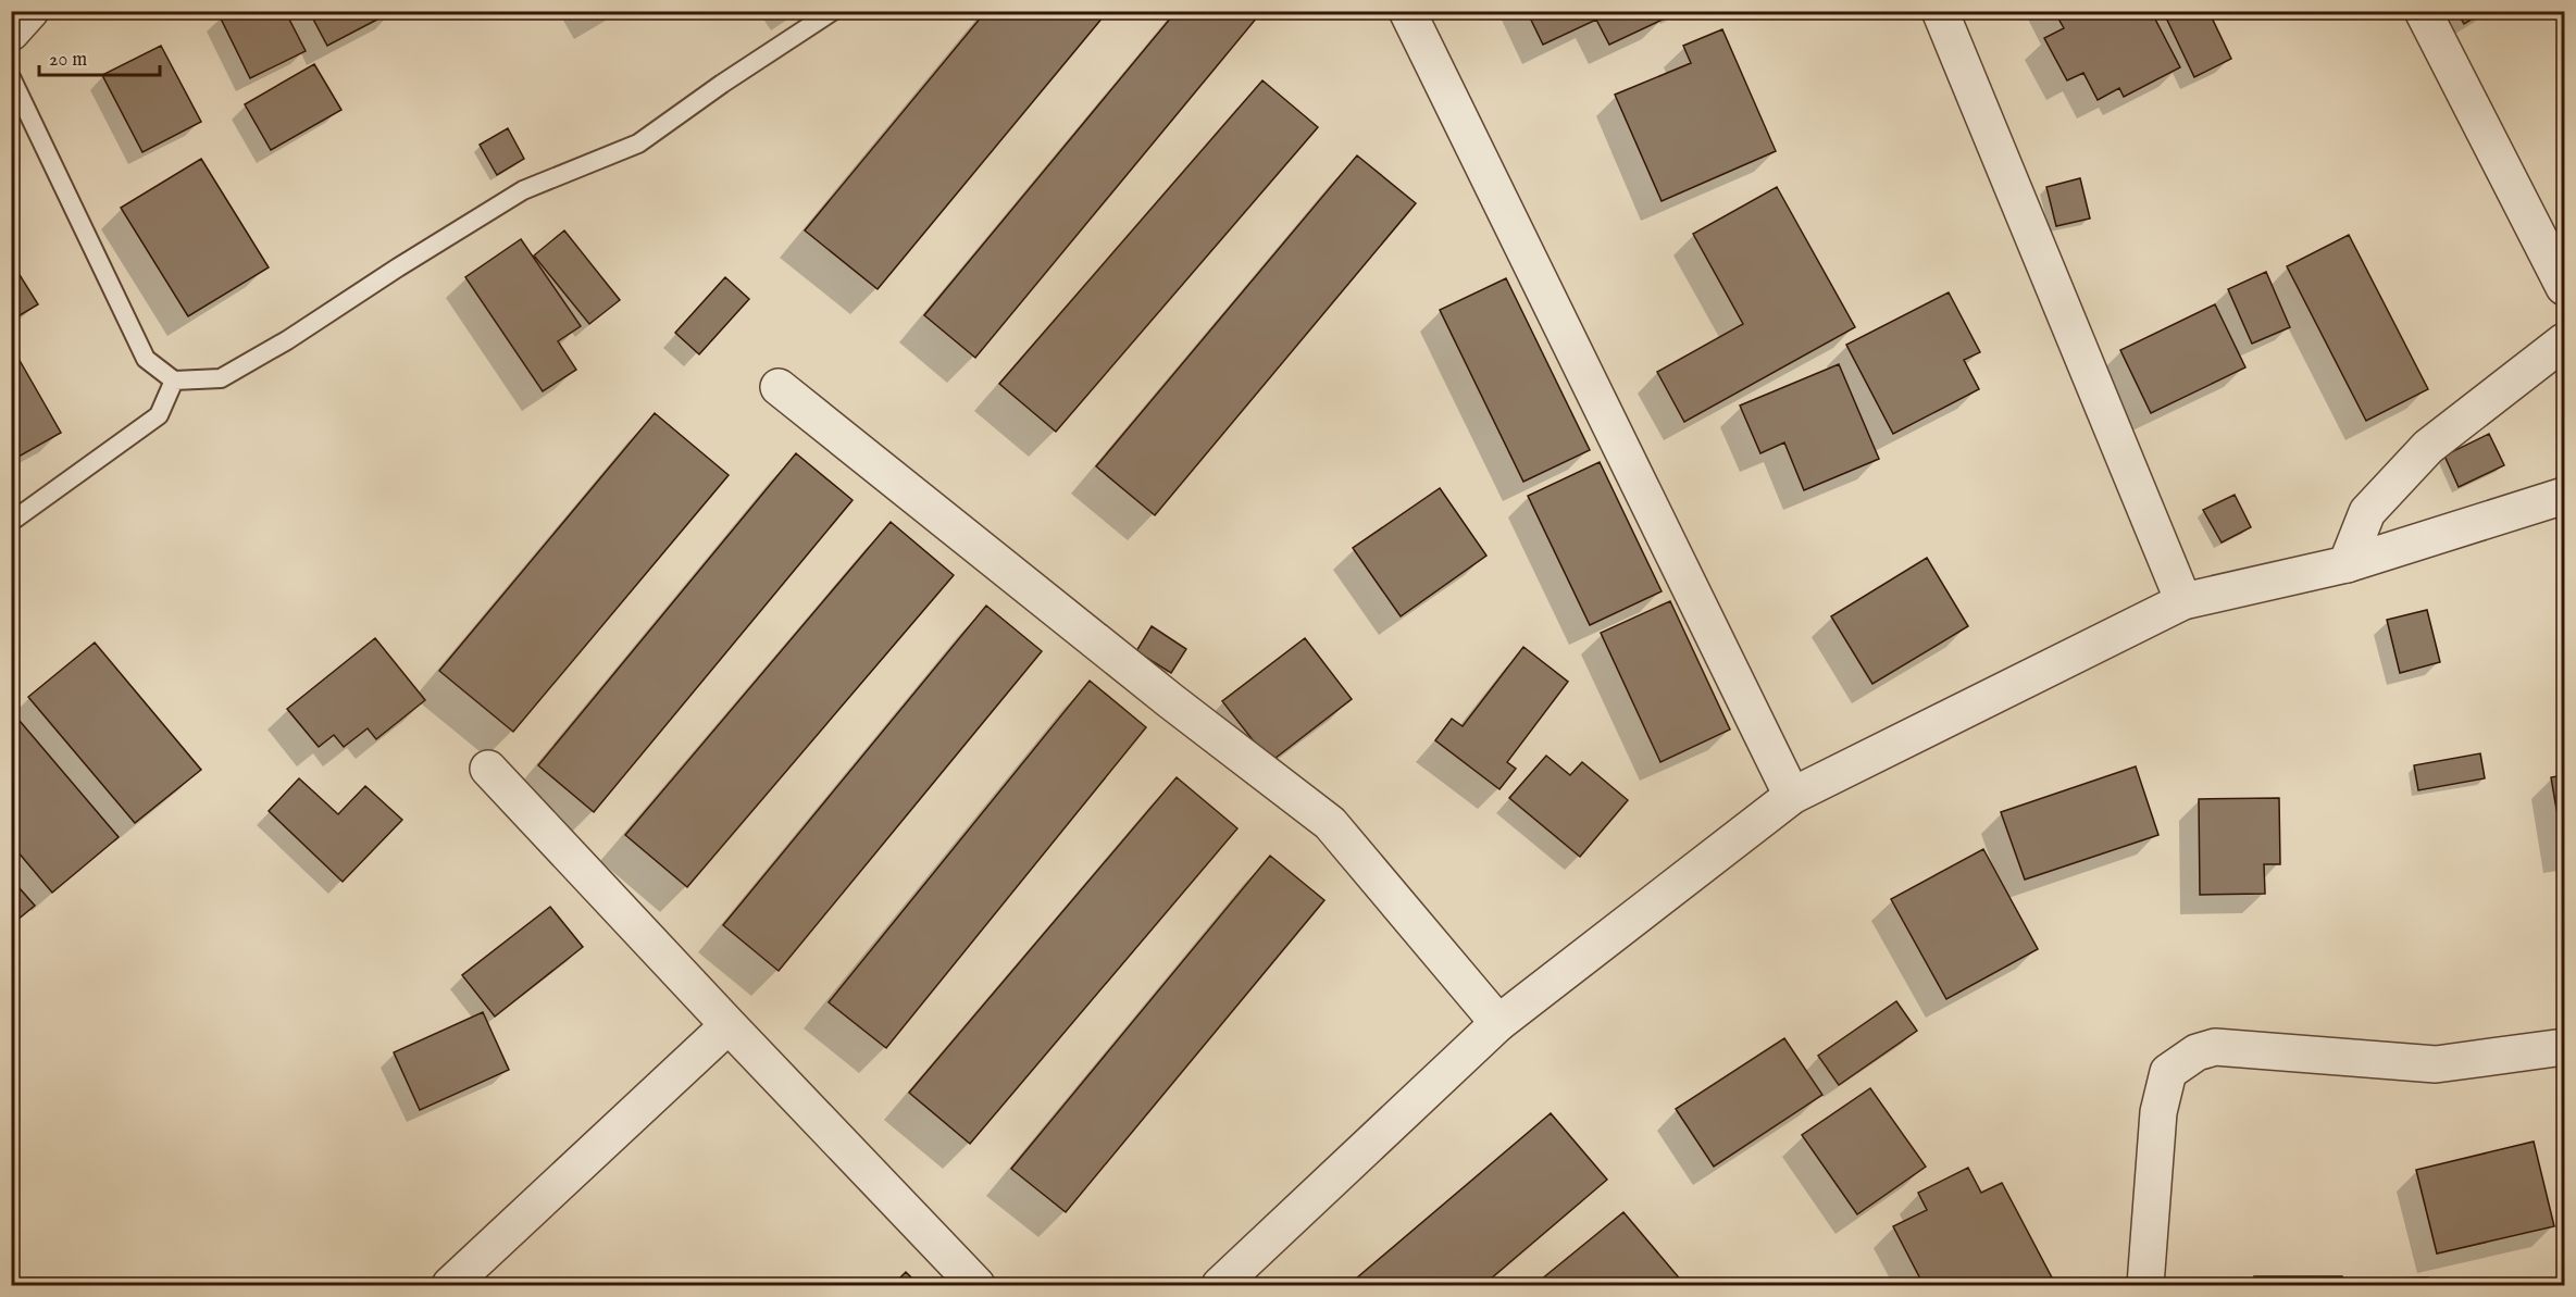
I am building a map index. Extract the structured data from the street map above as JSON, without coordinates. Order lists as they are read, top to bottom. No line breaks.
{"scale_bar":"20 m"}
